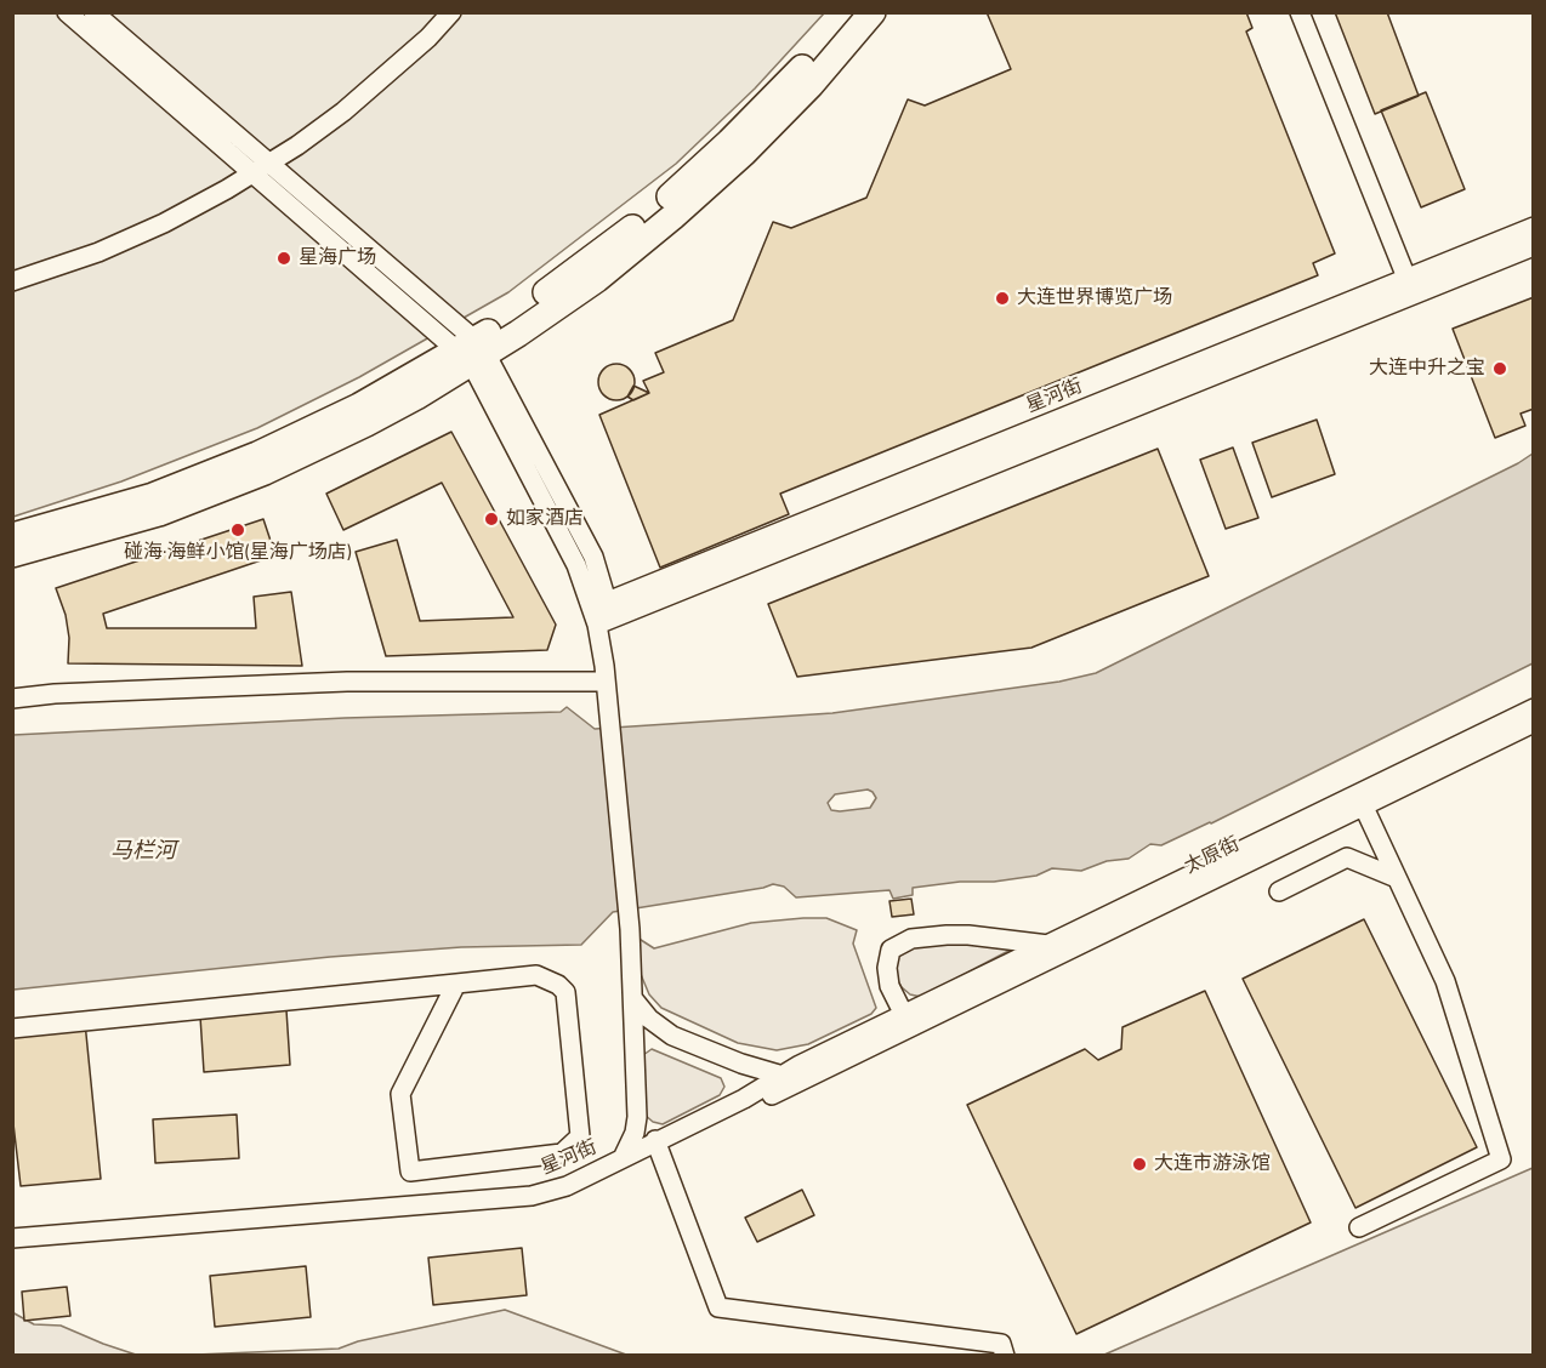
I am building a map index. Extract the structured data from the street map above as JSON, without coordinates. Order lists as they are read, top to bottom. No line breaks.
{"streets":{"street":["星河街","太原街"]},"crossings":[["星河街","太原街"]],"water":["马栏河"],"places":["星海广场","大连世界博览广场","大连中升之宝","如家酒店","碰海·海鲜小馆(星海广场店)","大连市游泳馆"]}
